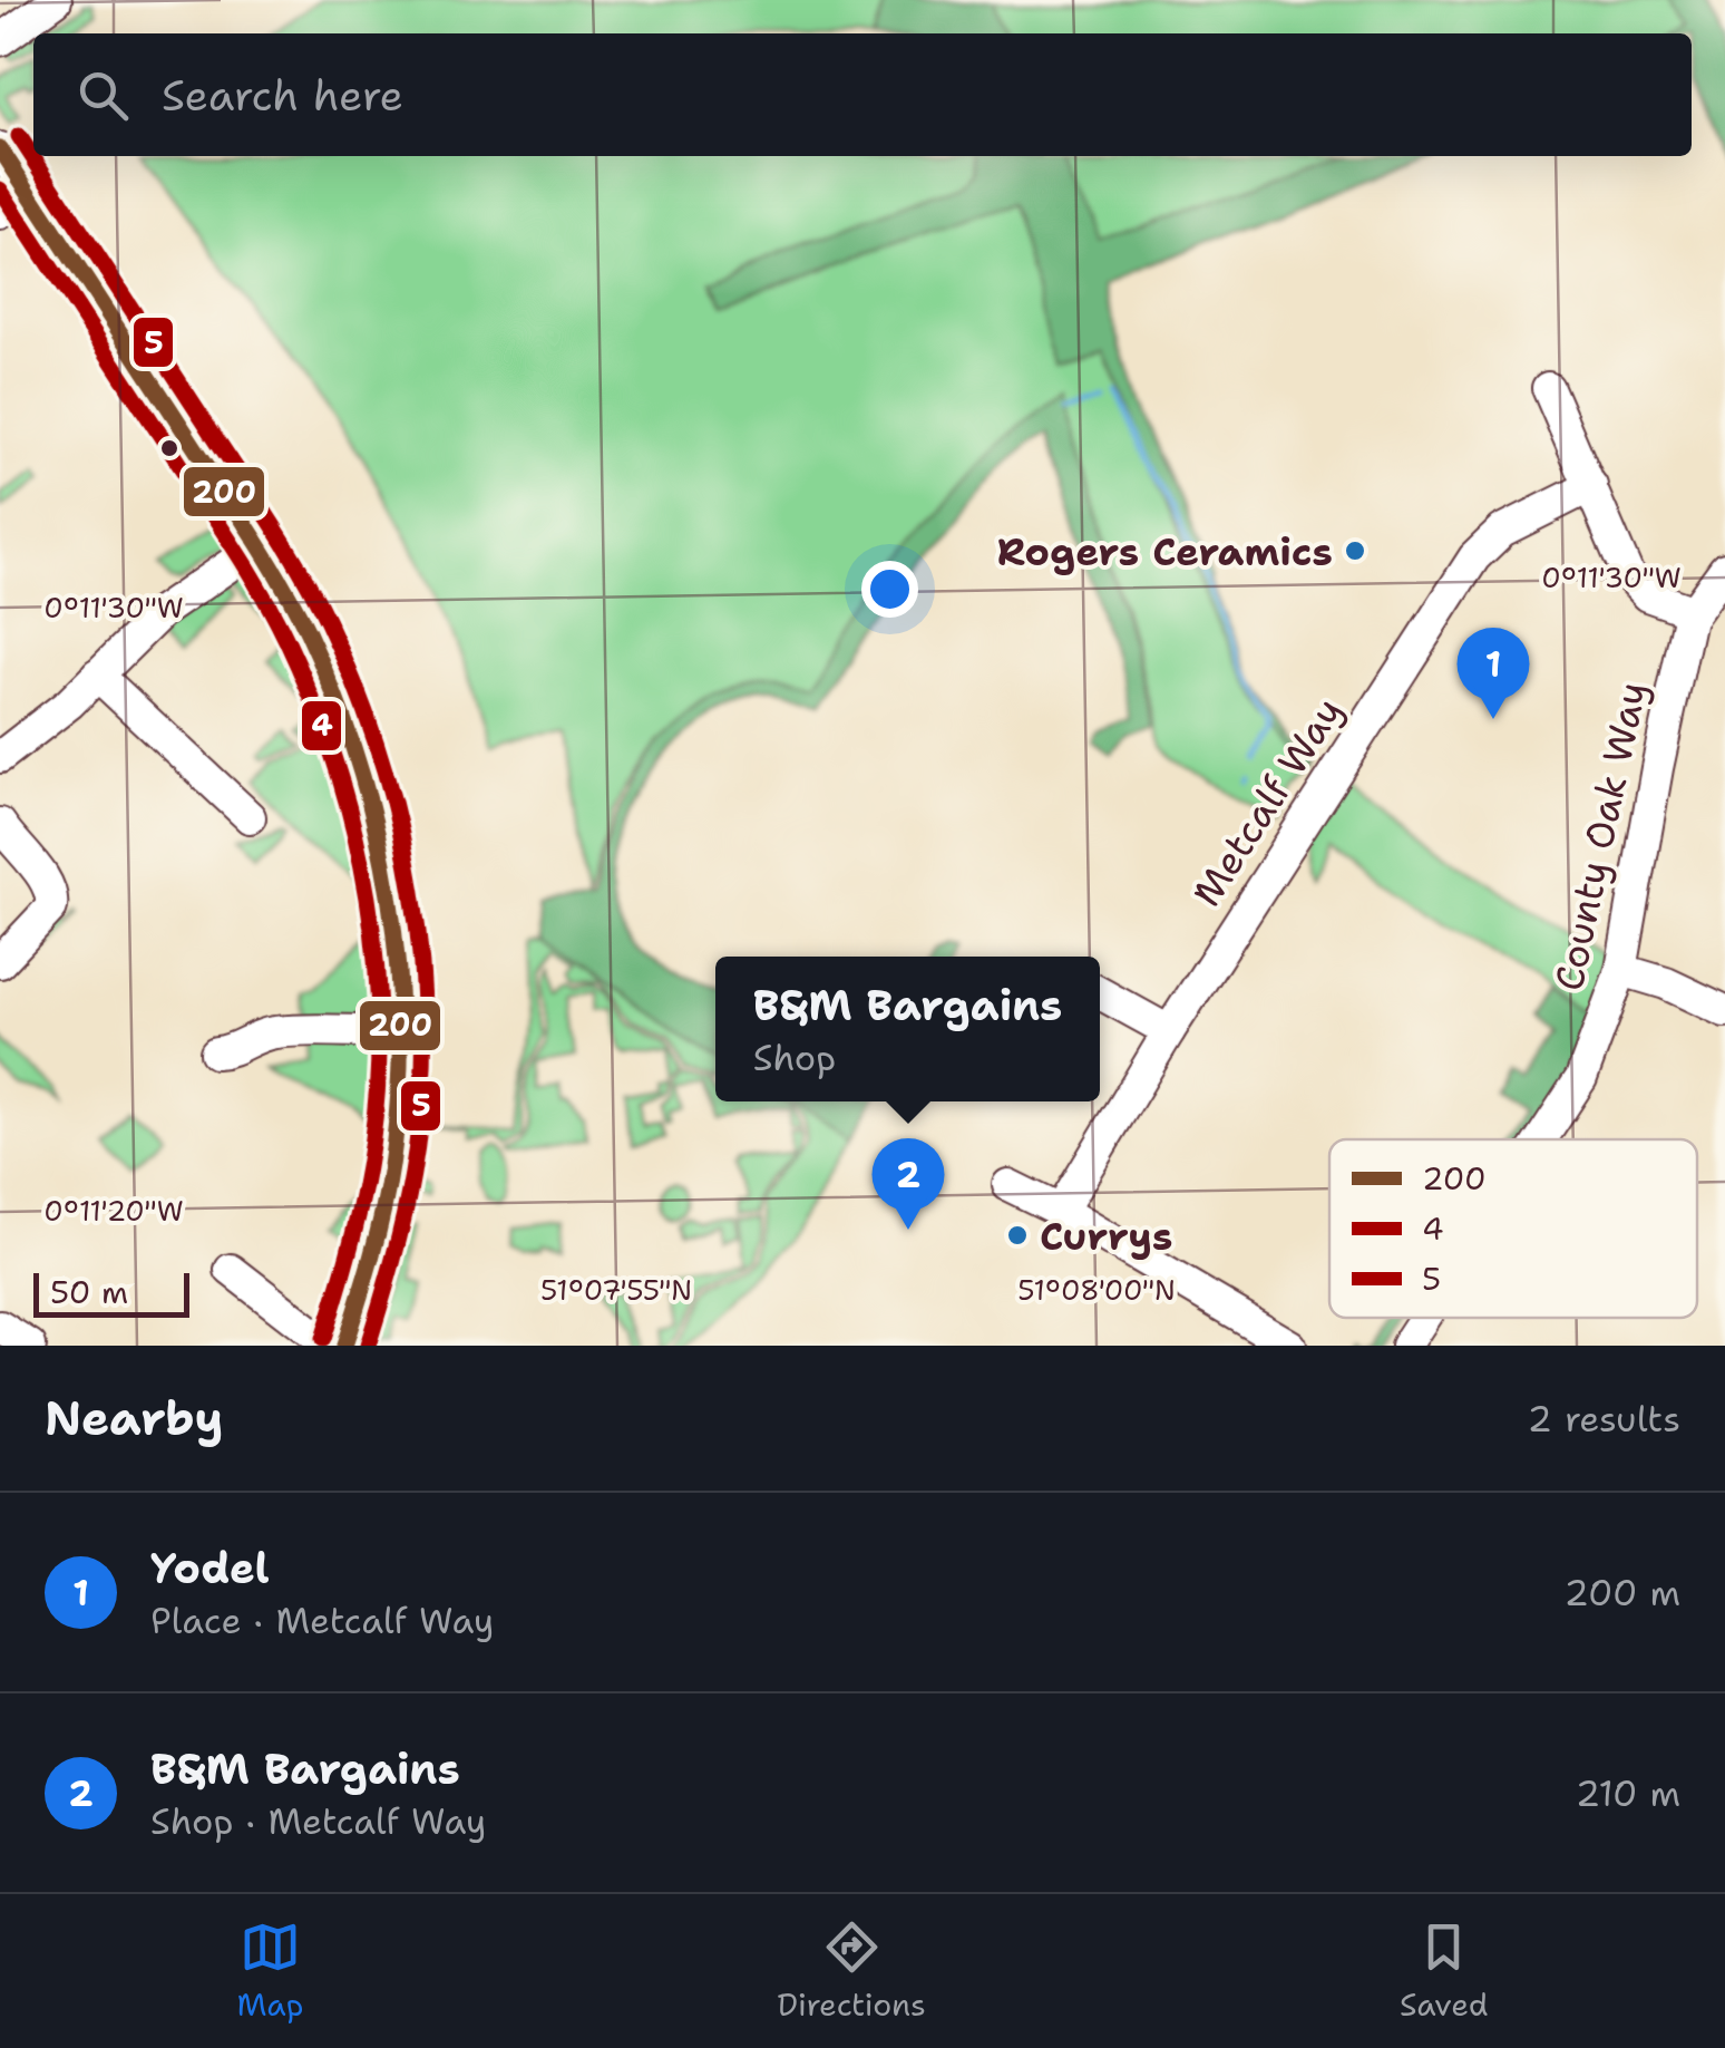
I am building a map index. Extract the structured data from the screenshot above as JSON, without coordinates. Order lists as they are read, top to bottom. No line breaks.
{"streets":{"street":["Metcalf Way","County Oak Way"]},"places":["Rogers Ceramics","Currys"],"lines":["transit line 5","transit line 200","transit line 4"],"legend":["200","4","5"],"scale_bar":"50 m","page":{"search":"Search here","pins":["1","2"],"popup":["B&M Bargains","Shop"],"scale":"50 m","heading":["Nearby","2 results"],"list":[{"mark":"1","name":"Yodel","note":"Place · Metcalf Way","value":"200 m"},{"mark":"2","name":"B&M Bargains","note":"Shop · Metcalf Way","value":"210 m"}],"nav":["Map","Directions","Saved"]},"coordinates":["0°11'30\"W","0°11'20\"W","51°07'55\"N","51°08'00\"N"]}
